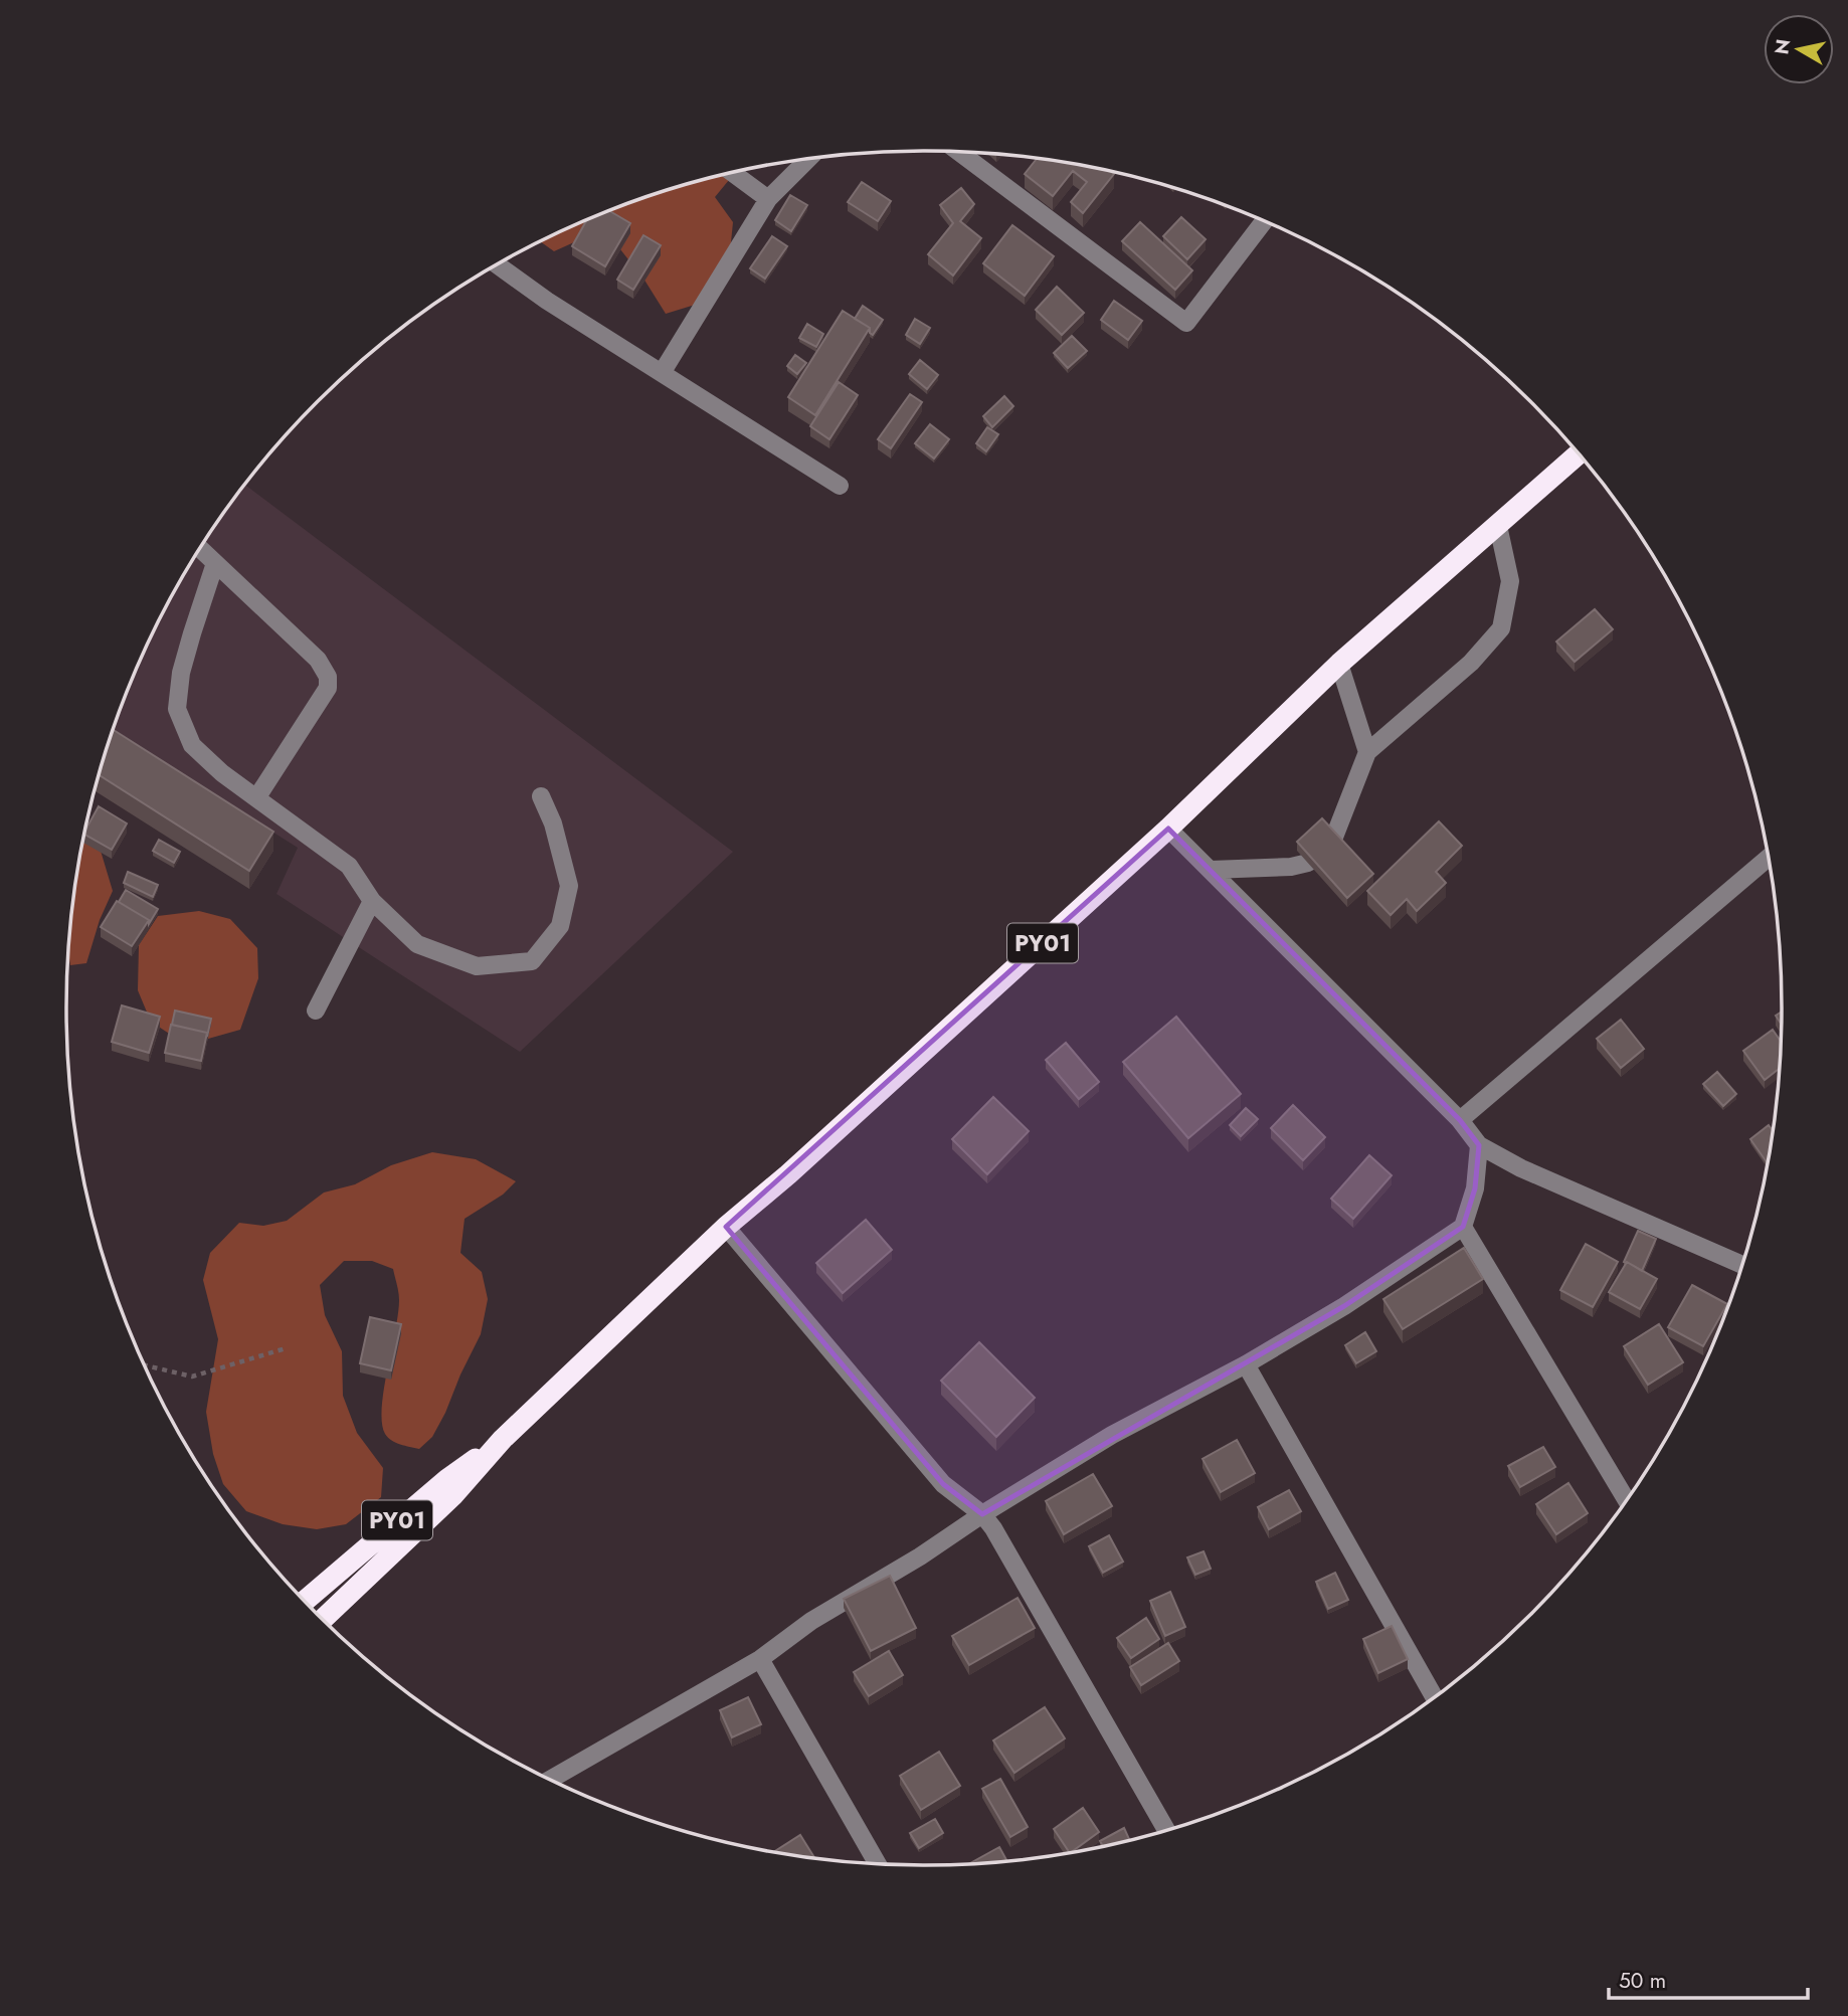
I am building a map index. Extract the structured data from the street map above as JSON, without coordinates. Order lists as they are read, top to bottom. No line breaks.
{"streets":{"highway":["PY01"]},"scale_bar":"50 m","north":"left"}
